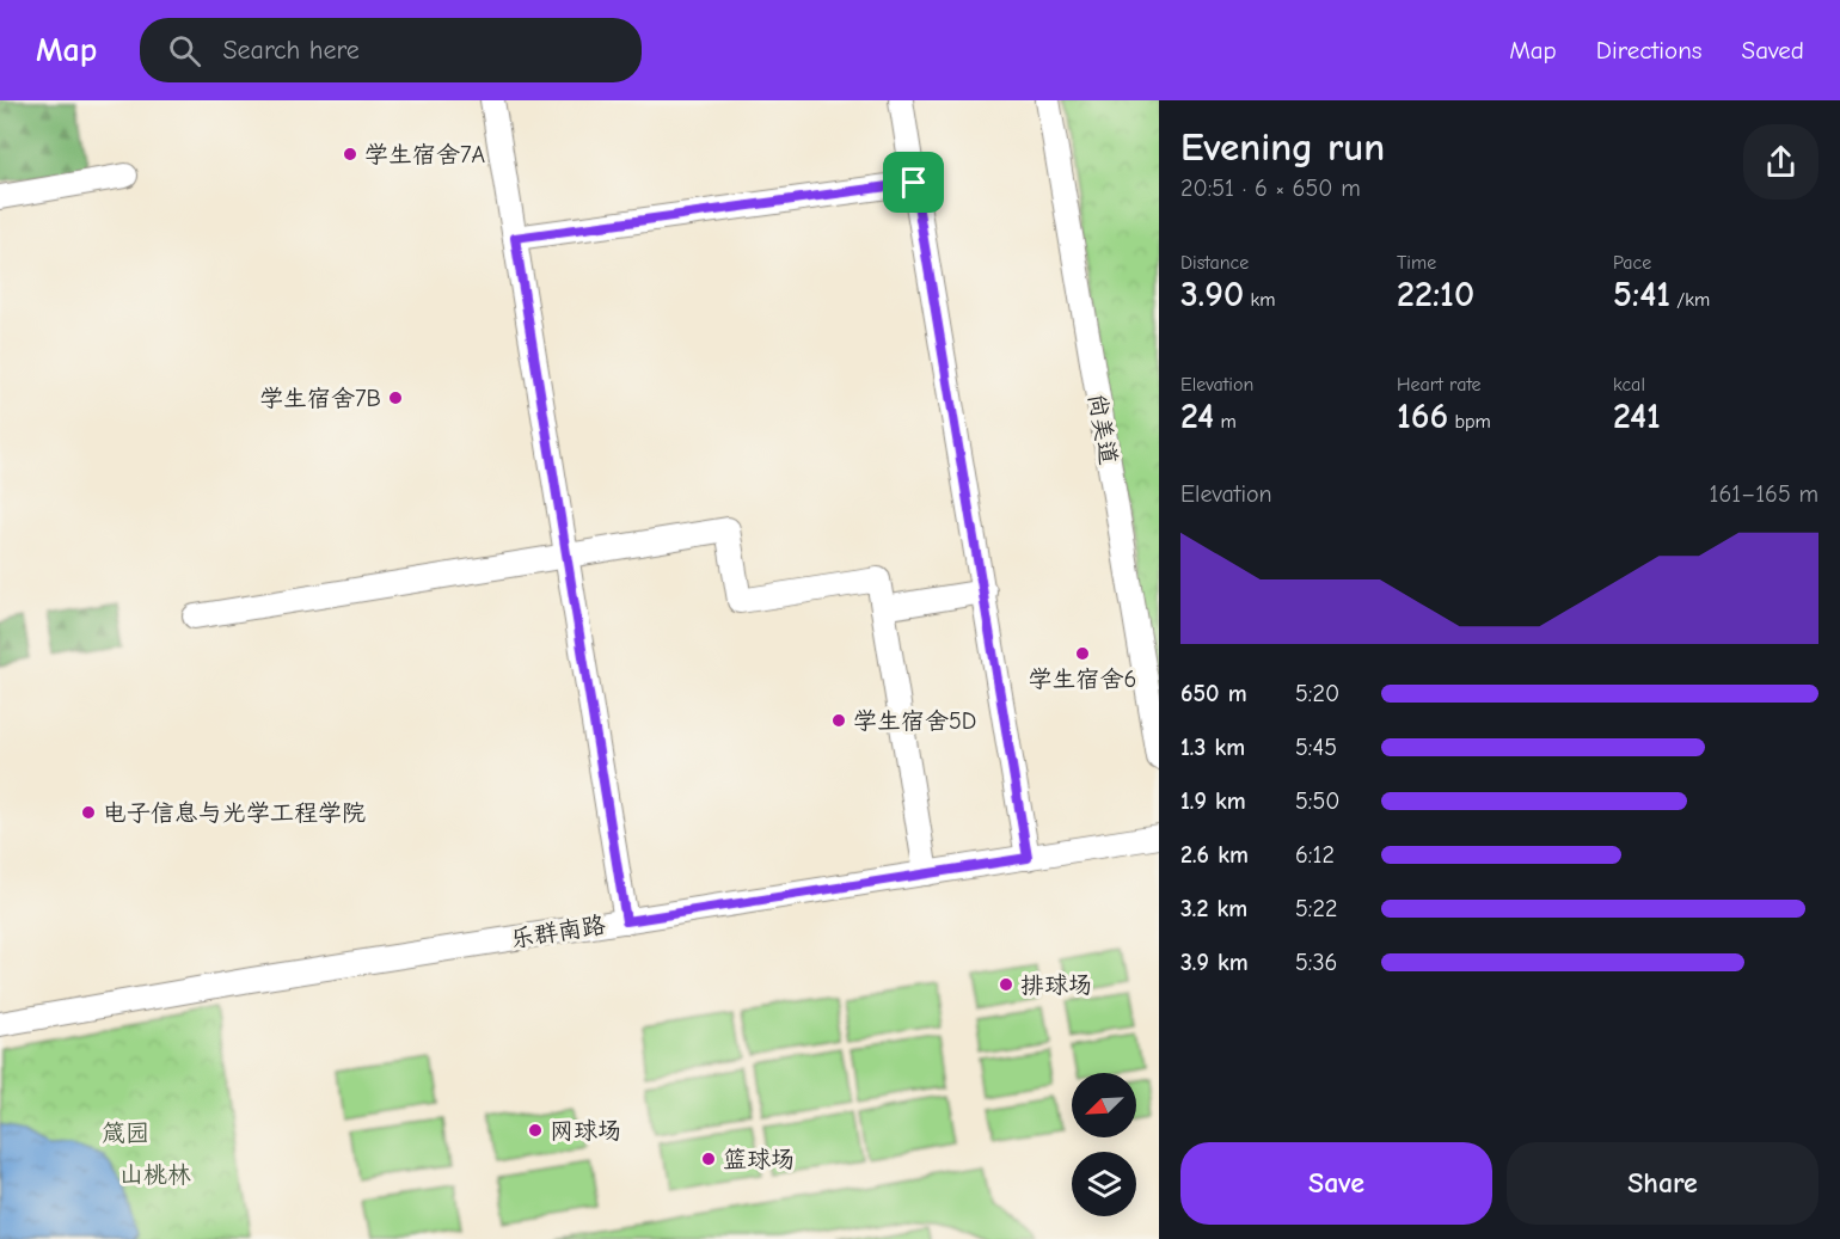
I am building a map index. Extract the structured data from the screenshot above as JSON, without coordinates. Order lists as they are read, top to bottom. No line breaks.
{"streets":{"street":["尚美道","乐群南路"]},"parks":["箴园","山桃林"],"places":["学生宿舍7A","学生宿舍7B","学生宿舍6","学生宿舍5D","电子信息与光学工程学院","排球场","网球场","篮球场"],"north":"bottom left","page":{"header":"Map","search":"Search here","nav":["Map","Directions","Saved"],"heading":["Evening run","20:51 · 6 × 650 m"],"stats":[["Distance","3.90 km"],["Time","22:10"],["Pace","5:41 /km"],["Elevation","24 m"],["Heart rate","166 bpm"],["kcal","241"]],"chart":["Elevation","161–165 m"],"list":[{"name":"650 m","note":"5:20"},{"name":"1.3 km","note":"5:45"},{"name":"1.9 km","note":"5:50"},{"name":"2.6 km","note":"6:12"},{"name":"3.2 km","note":"5:22"},{"name":"3.9 km","note":"5:36"}],"buttons":["Save","Share"]}}
